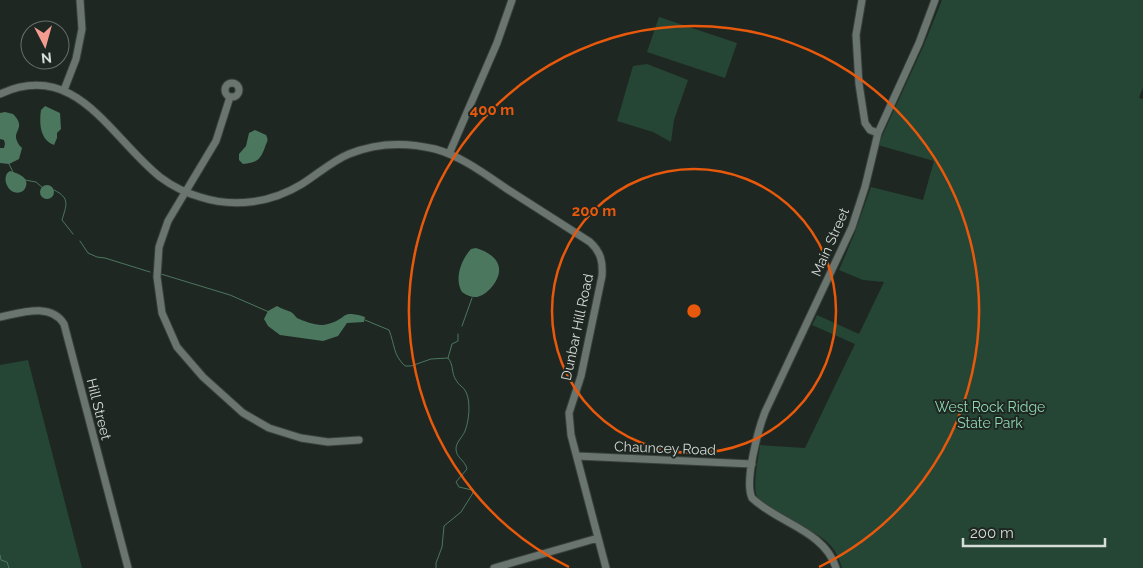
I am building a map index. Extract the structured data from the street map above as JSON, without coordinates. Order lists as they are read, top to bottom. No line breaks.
{"streets":{"street":["Main Street","Dunbar Hill Road","Hill Street","Chauncey Road"]},"crossings":[["Main Street","Chauncey Road"],["Dunbar Hill Road","Chauncey Road"]],"parks":["West Rock Ridge State Park"],"scale_bar":"200 m","north":"bottom","rings":["400 m","200 m"]}
